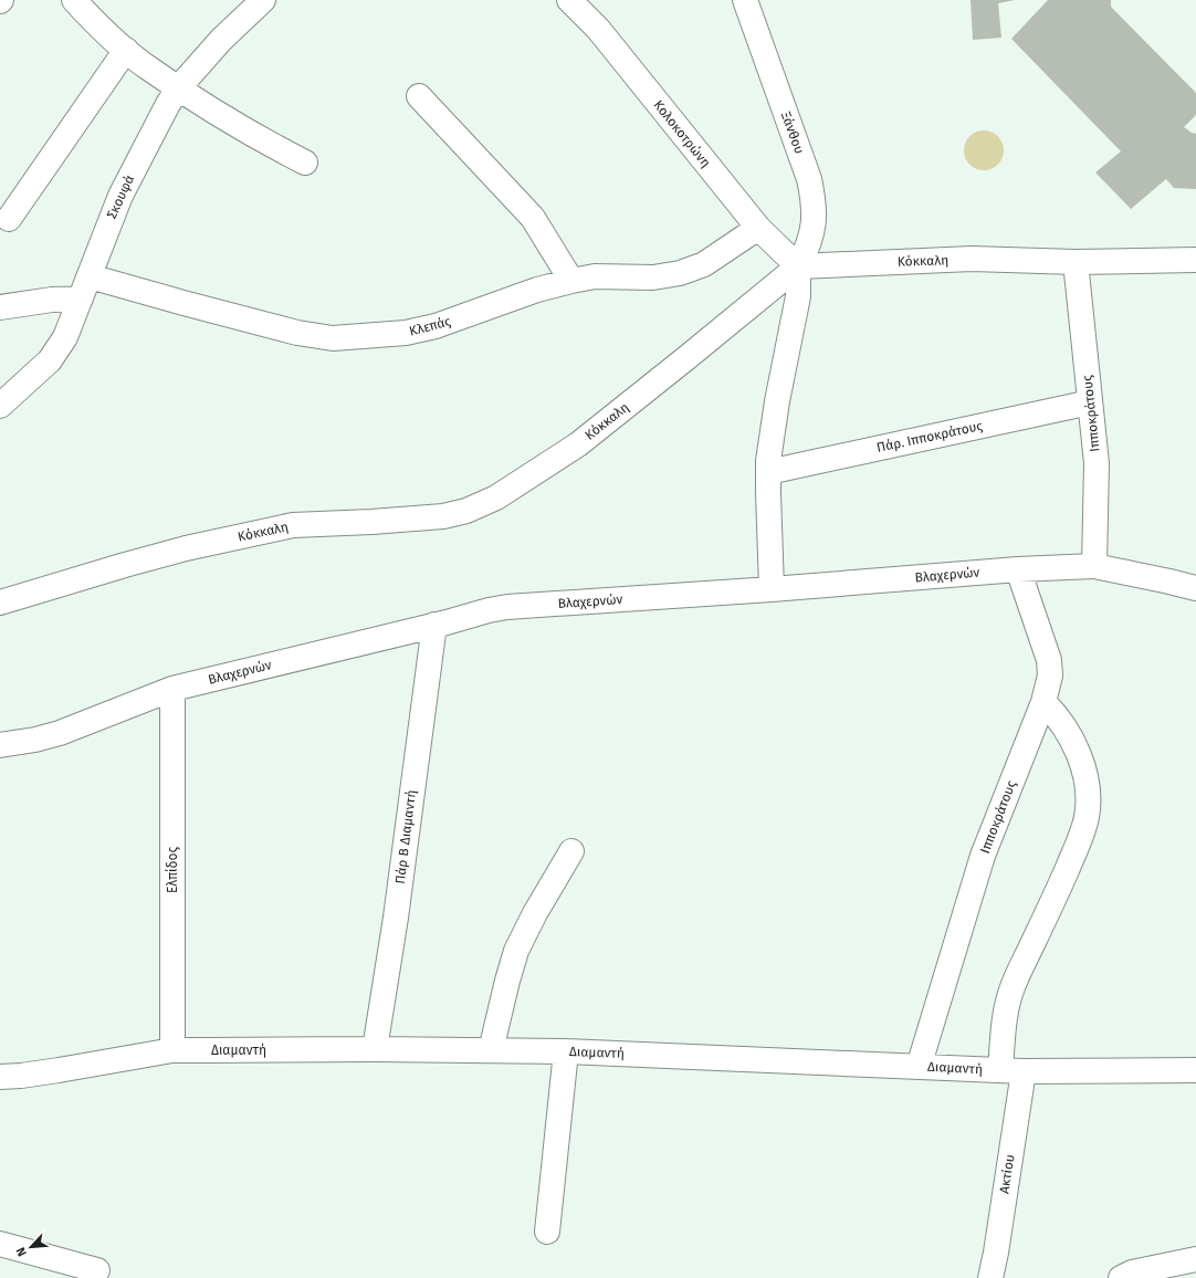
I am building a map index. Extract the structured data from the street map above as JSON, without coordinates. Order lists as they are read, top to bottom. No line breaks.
{"streets":{"street":["Ξάνθου","Κολοκοτρώνη","Σκουφά","Κόκκαλη","Κλεπάς","Ιπποκράτους","Πάρ. Ιπποκράτους","Βλαχερνών","Πάρ Β Διαμαντή","Ελπίδος","Διαμαντή","Ακτίου"]},"crossings":[["Ξάνθου","Κολοκοτρώνη"],["Ξάνθου","Κόκκαλη"],["Κολοκοτρώνη","Κόκκαλη"],["Κολοκοτρώνη","Κλεπάς"],["Σκουφά","Κλεπάς"],["Κόκκαλη","Ιπποκράτους"],["Ιπποκράτους","Πάρ. Ιπποκράτους"],["Ιπποκράτους","Βλαχερνών"],["Ιπποκράτους","Διαμαντή"],["Ιπποκράτους","Ακτίου"],["Βλαχερνών","Πάρ Β Διαμαντή"],["Βλαχερνών","Ελπίδος"],["Πάρ Β Διαμαντή","Διαμαντή"],["Ελπίδος","Διαμαντή"],["Διαμαντή","Ακτίου"]],"north":"bottom left"}
